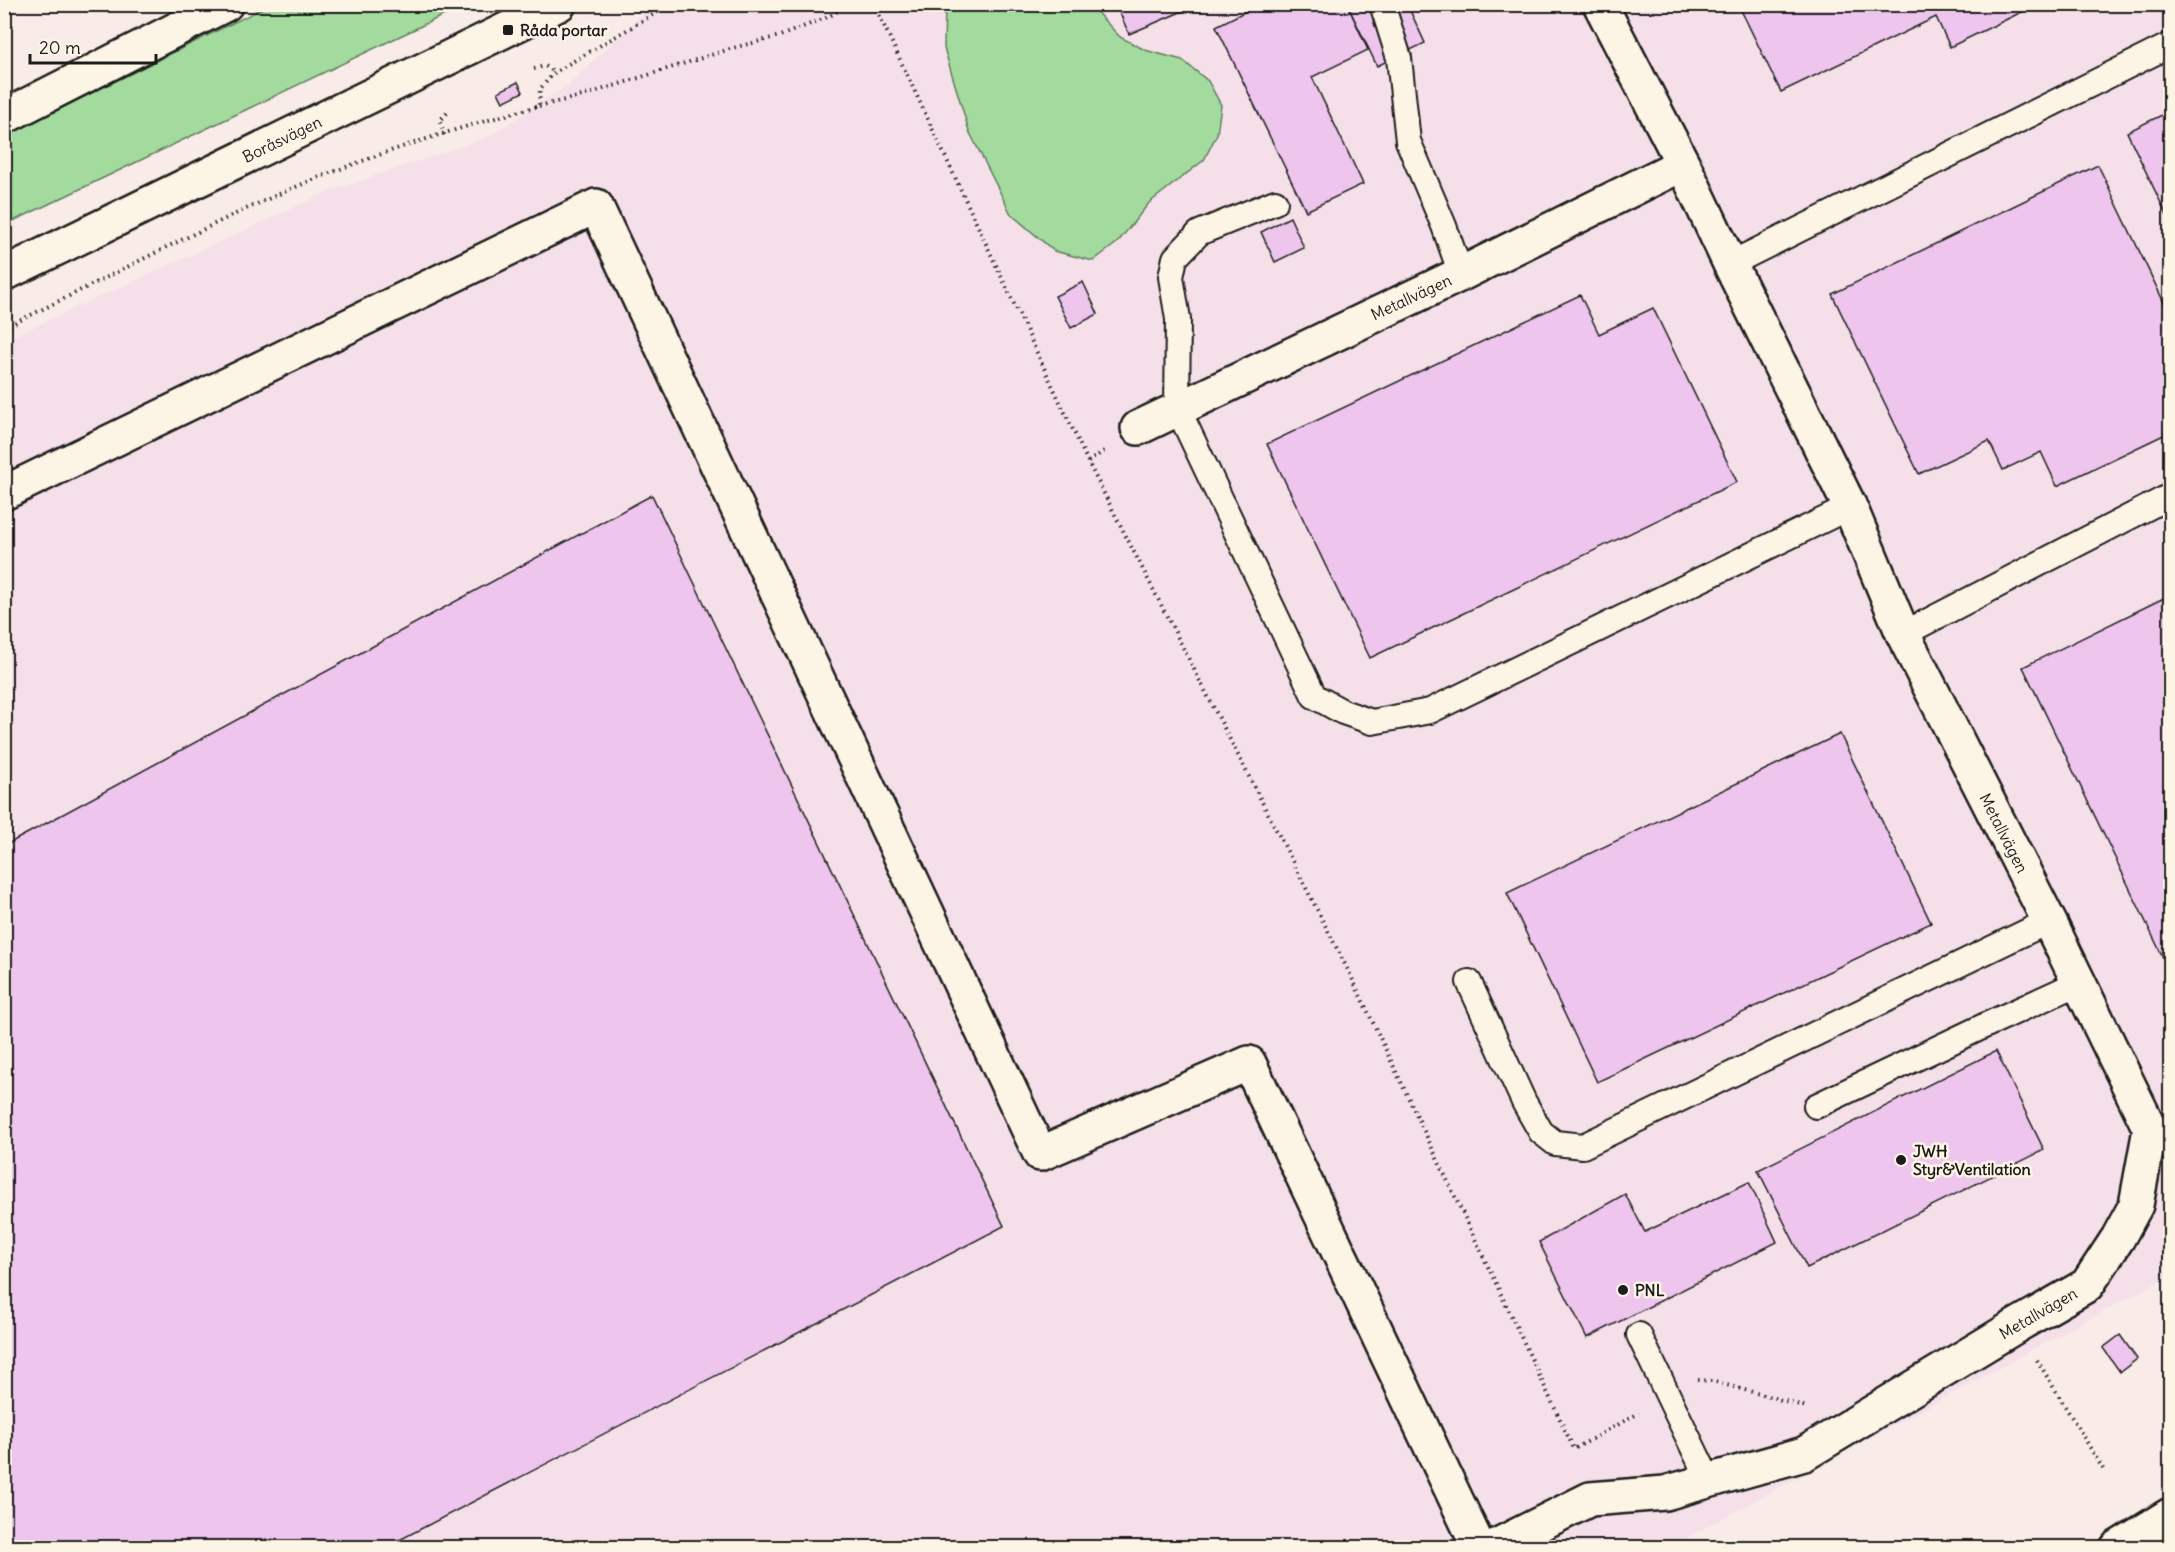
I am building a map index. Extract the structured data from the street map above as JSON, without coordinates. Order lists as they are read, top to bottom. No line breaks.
{"streets":{"main road":["Boråsvägen","Metallvägen"]},"places":{"transit":["Råda portar"],"other":["JWH Styr&Ventilation","PNL"]},"scale_bar":"20 m"}
